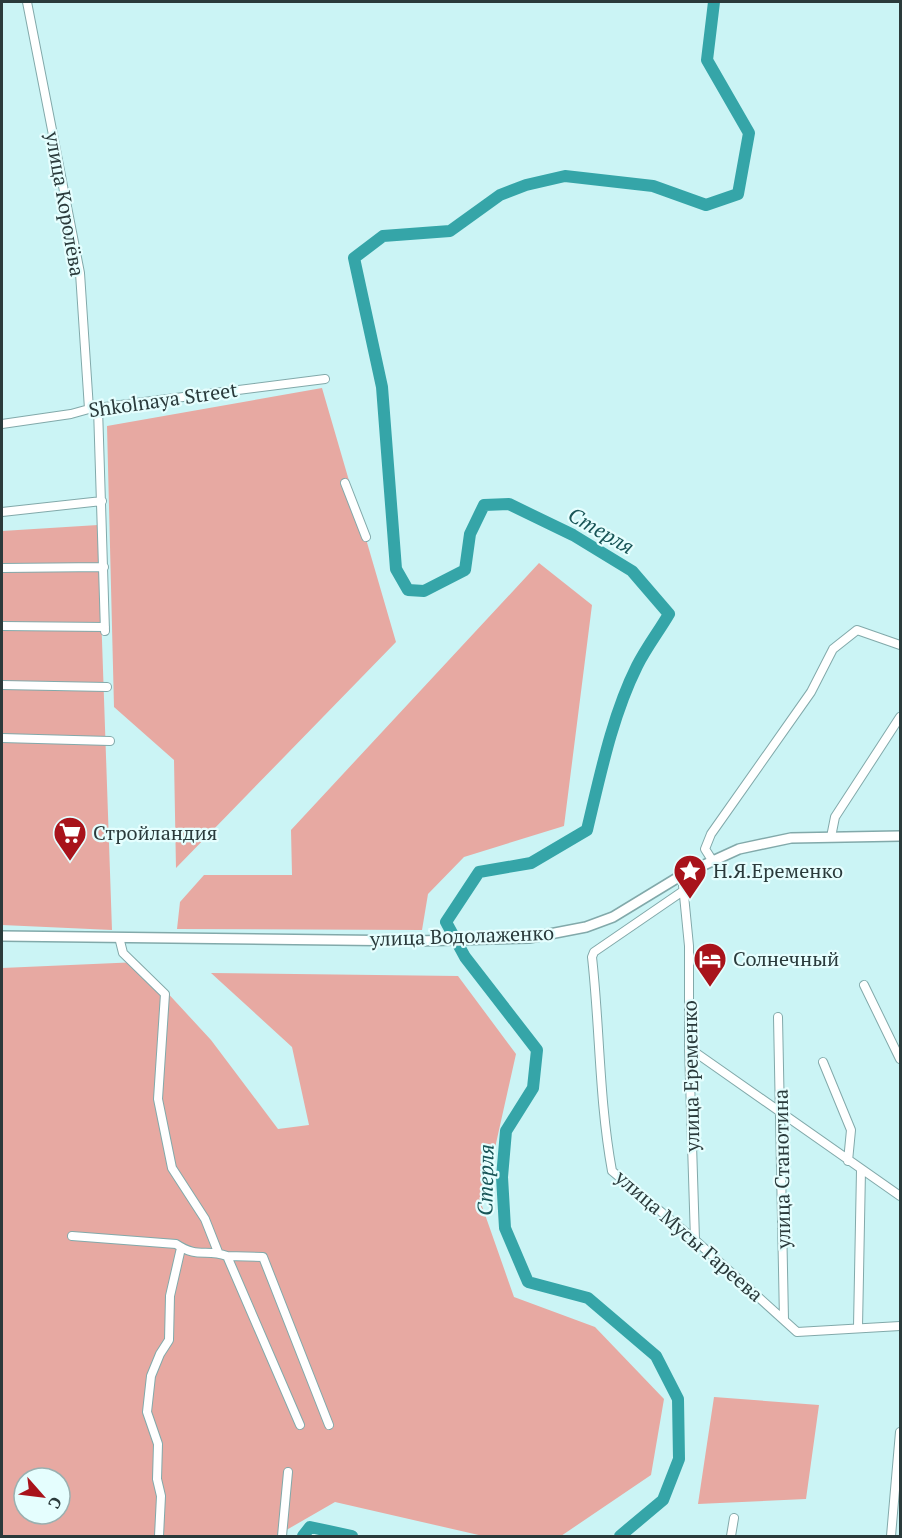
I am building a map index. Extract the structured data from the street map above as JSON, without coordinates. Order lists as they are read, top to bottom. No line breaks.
{"streets":{"main road":["улица Водолаженко"],"street":["улица Королёва","Shkolnaya Street","улица Еременко","улица Станотина","улица Мусы Гареева"]},"crossings":[["улица Королёва","Shkolnaya Street"],["улица Водолаженко","улица Еременко"],["улица Еременко","улица Мусы Гареева"],["улица Станотина","улица Мусы Гареева"]],"water":["Стерля"],"places":{"supermarket":["Стройландия"],"place":["Н.Я.Еременко"],"hotel":["Солнечный"]},"north":"bottom right"}
